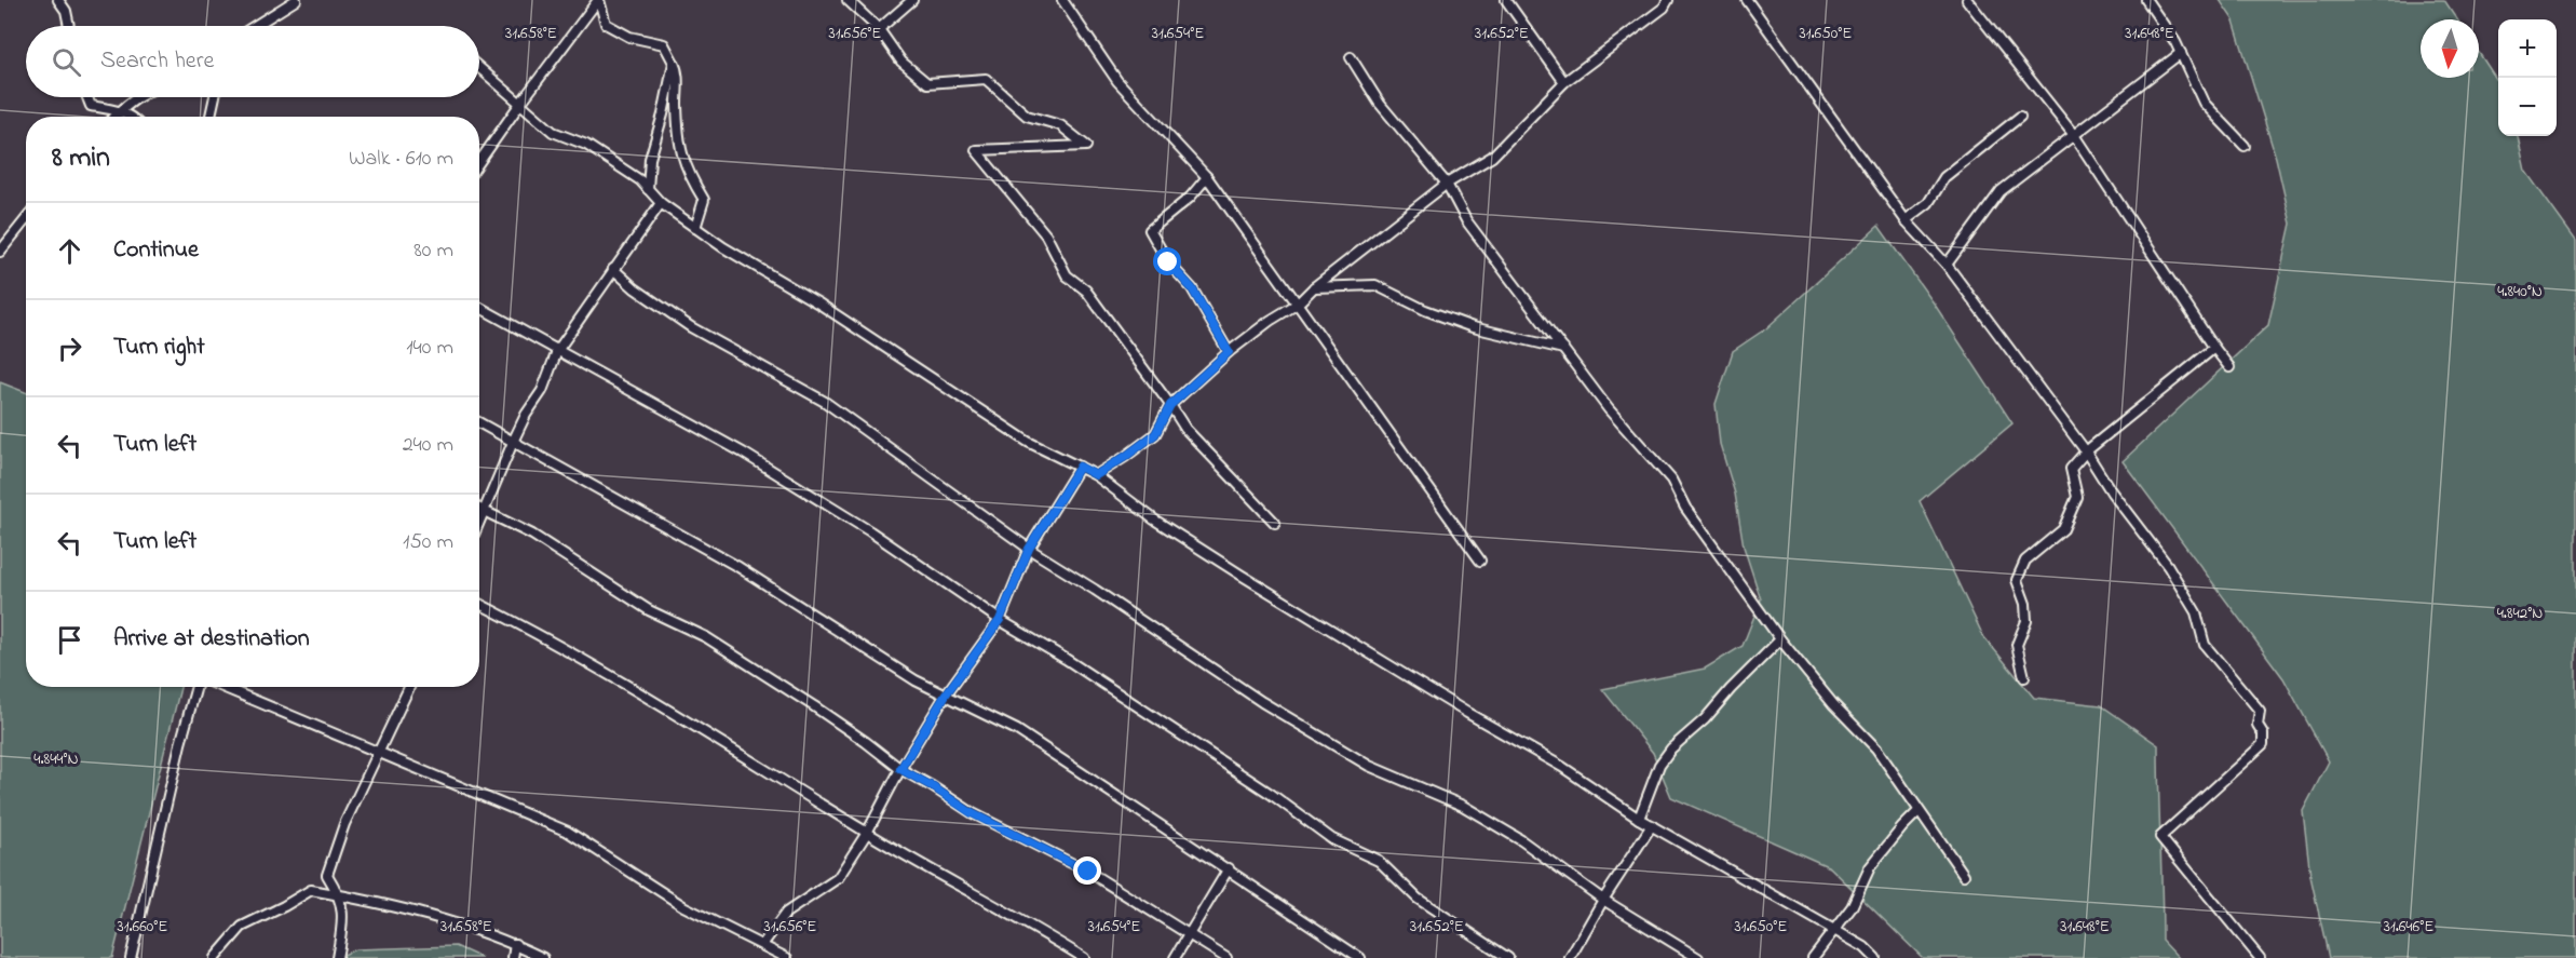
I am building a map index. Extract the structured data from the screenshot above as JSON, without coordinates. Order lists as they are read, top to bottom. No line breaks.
{"north":"bottom","page":{"map_buttons":["+","−"],"search":"Search here","heading":["8 min","Walk · 610 m"],"list":[["Continue","80 m"],["Turn right","140 m"],["Turn left","240 m"],["Turn left","150 m"],"Arrive at destination"]},"coordinates":["31.658°E","31.656°E","31.654°E","31.652°E","31.650°E","31.648°E","4.840°N","4.842°N","4.844°N","31.660°E","31.646°E"]}
